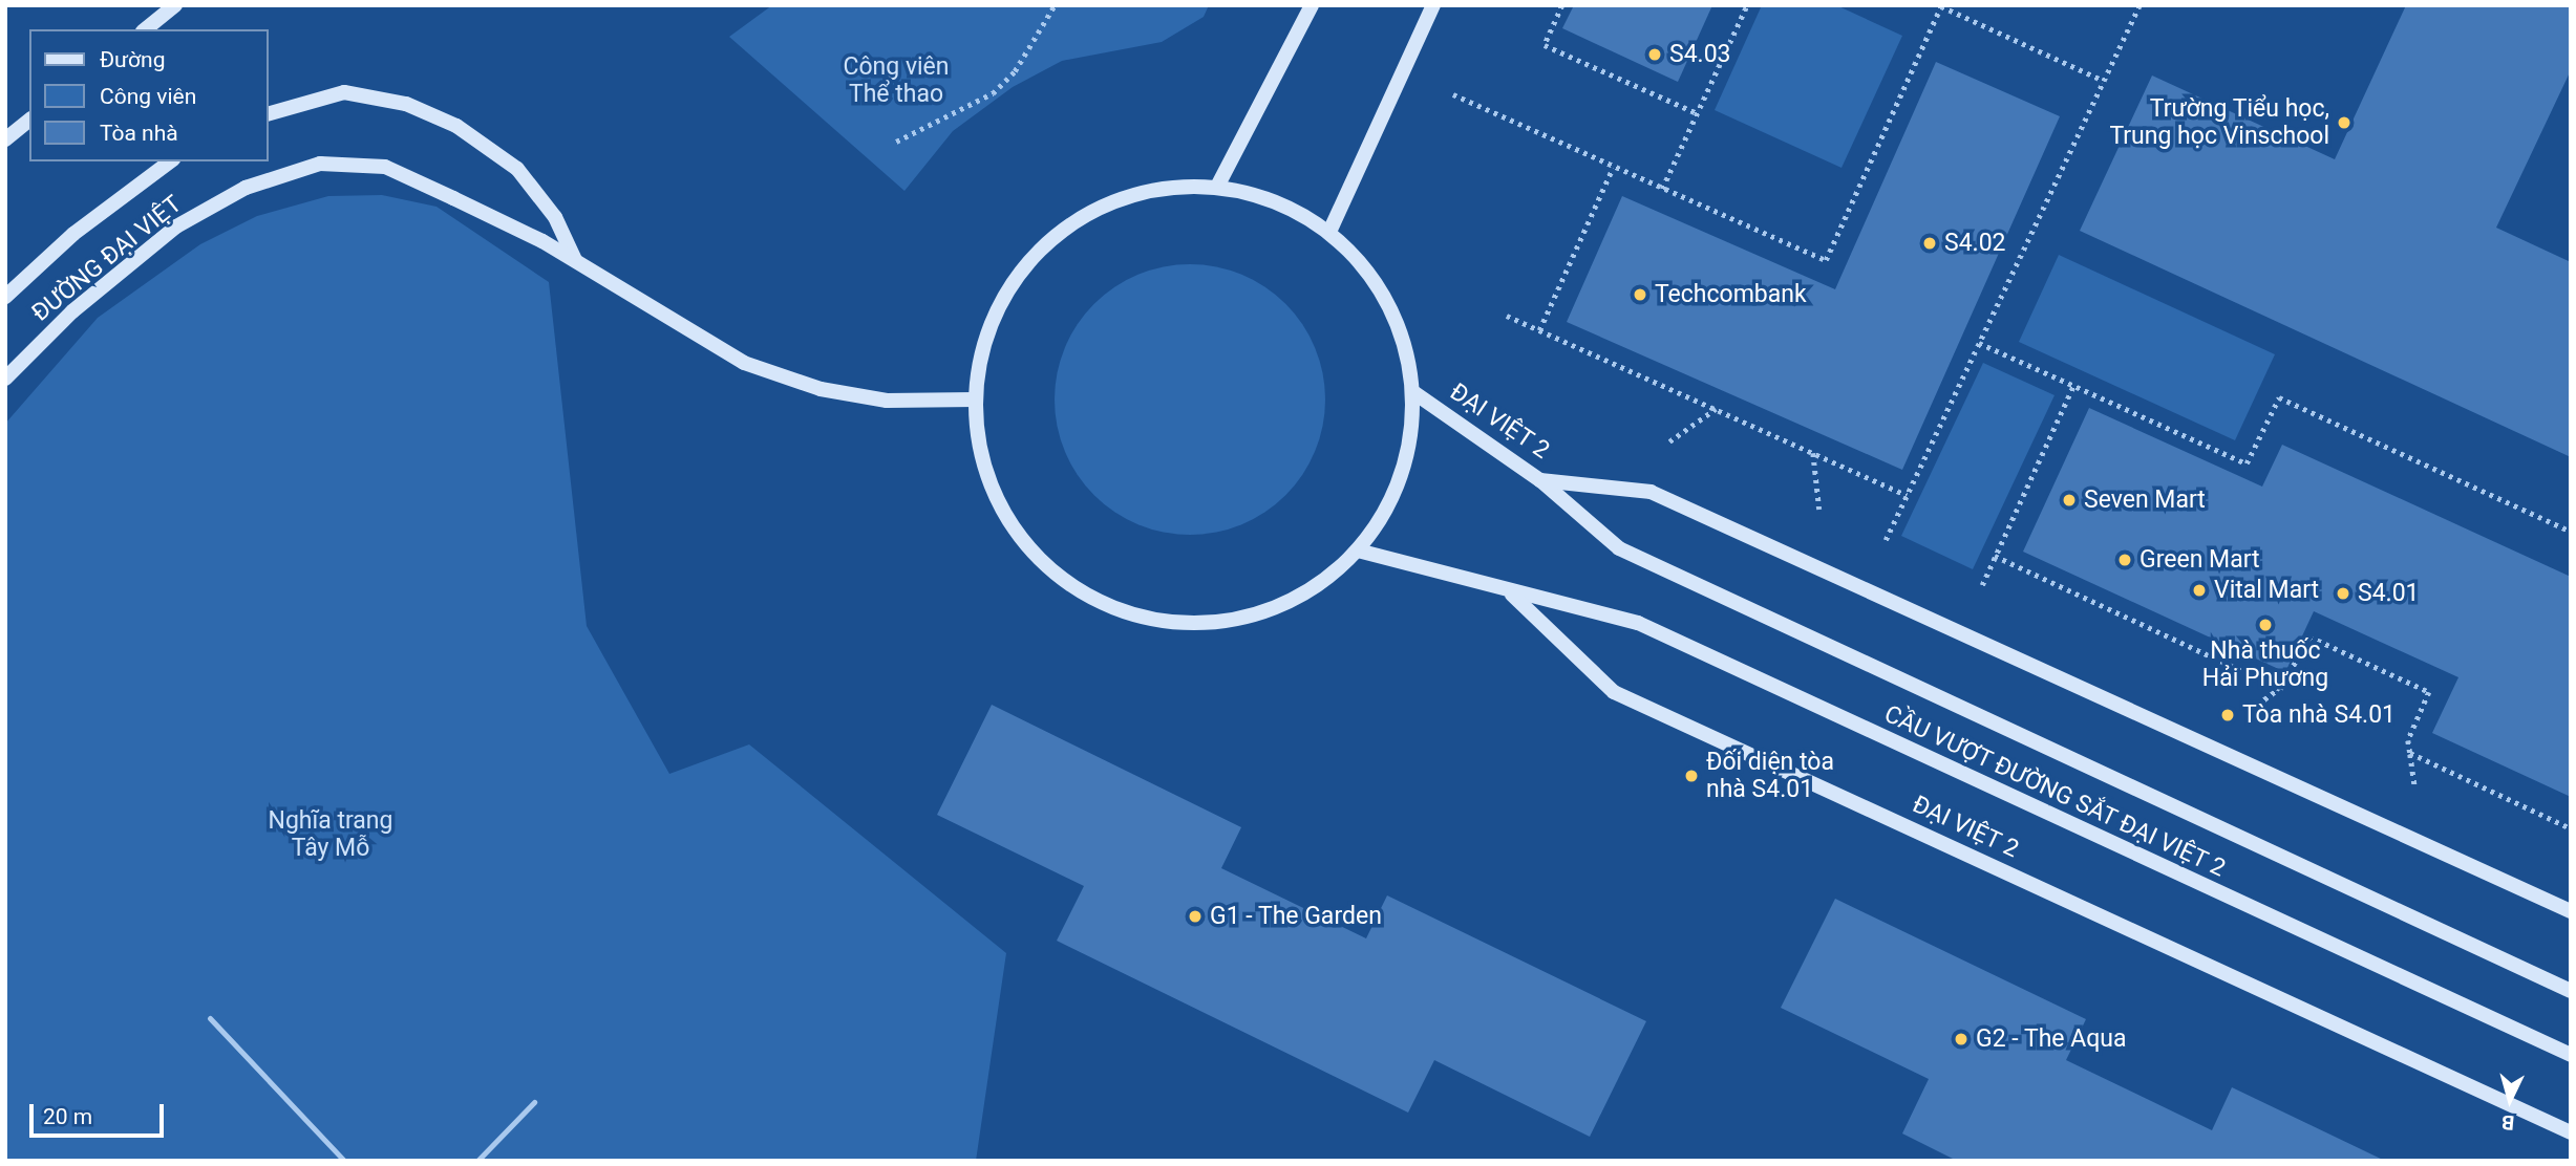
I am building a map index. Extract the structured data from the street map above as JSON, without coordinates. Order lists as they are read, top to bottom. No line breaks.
{"streets":{"street":["ĐƯỜNG ĐẠI VIỆT","ĐẠI VIỆT 2","CẦU VƯỢT ĐƯỜNG SẮT ĐẠI VIỆT 2"]},"crossings":[["ĐẠI VIỆT 2","CẦU VƯỢT ĐƯỜNG SẮT ĐẠI VIỆT 2"]],"parks":["Công viên Thể thao","Nghĩa trang Tây Mỗ"],"places":["S4.03","Trường Tiểu học, Trung học Vinschool","S4.02","Techcombank","Seven Mart","Green Mart","Vital Mart","S4.01","Nhà thuốc Hải Phương","Tòa nhà S4.01","Đối diện tòa nhà S4.01","G1 - The Garden","G2 - The Aqua"],"legend":["Đường","Công viên","Tòa nhà"],"scale_bar":"20 m","north":"bottom"}
